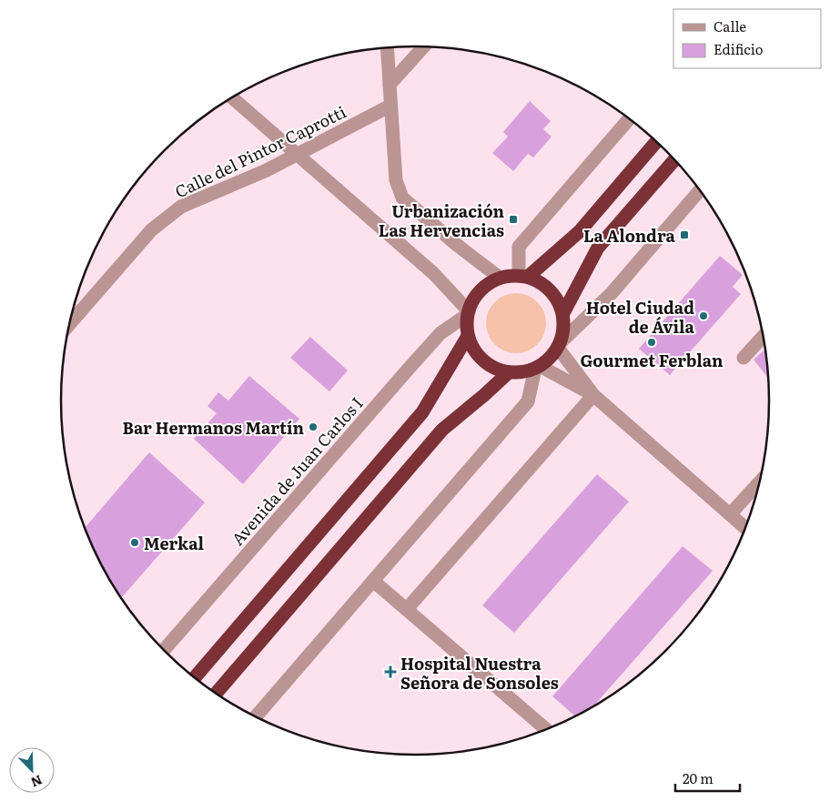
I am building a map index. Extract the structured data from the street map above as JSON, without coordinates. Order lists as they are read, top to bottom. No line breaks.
{"streets":{"street":["Calle del Pintor Caprotti","Avenida de Juan Carlos I"]},"places":{"transit":["Urbanización Las Hervencias","La Alondra"],"other":["Hotel Ciudad de Ávila","Gourmet Ferblan","Bar Hermanos Martín","Merkal"],"health":["Hospital Nuestra Señora de Sonsoles"]},"legend":["Calle","Edificio"],"scale_bar":"20 m","north":"bottom right"}
